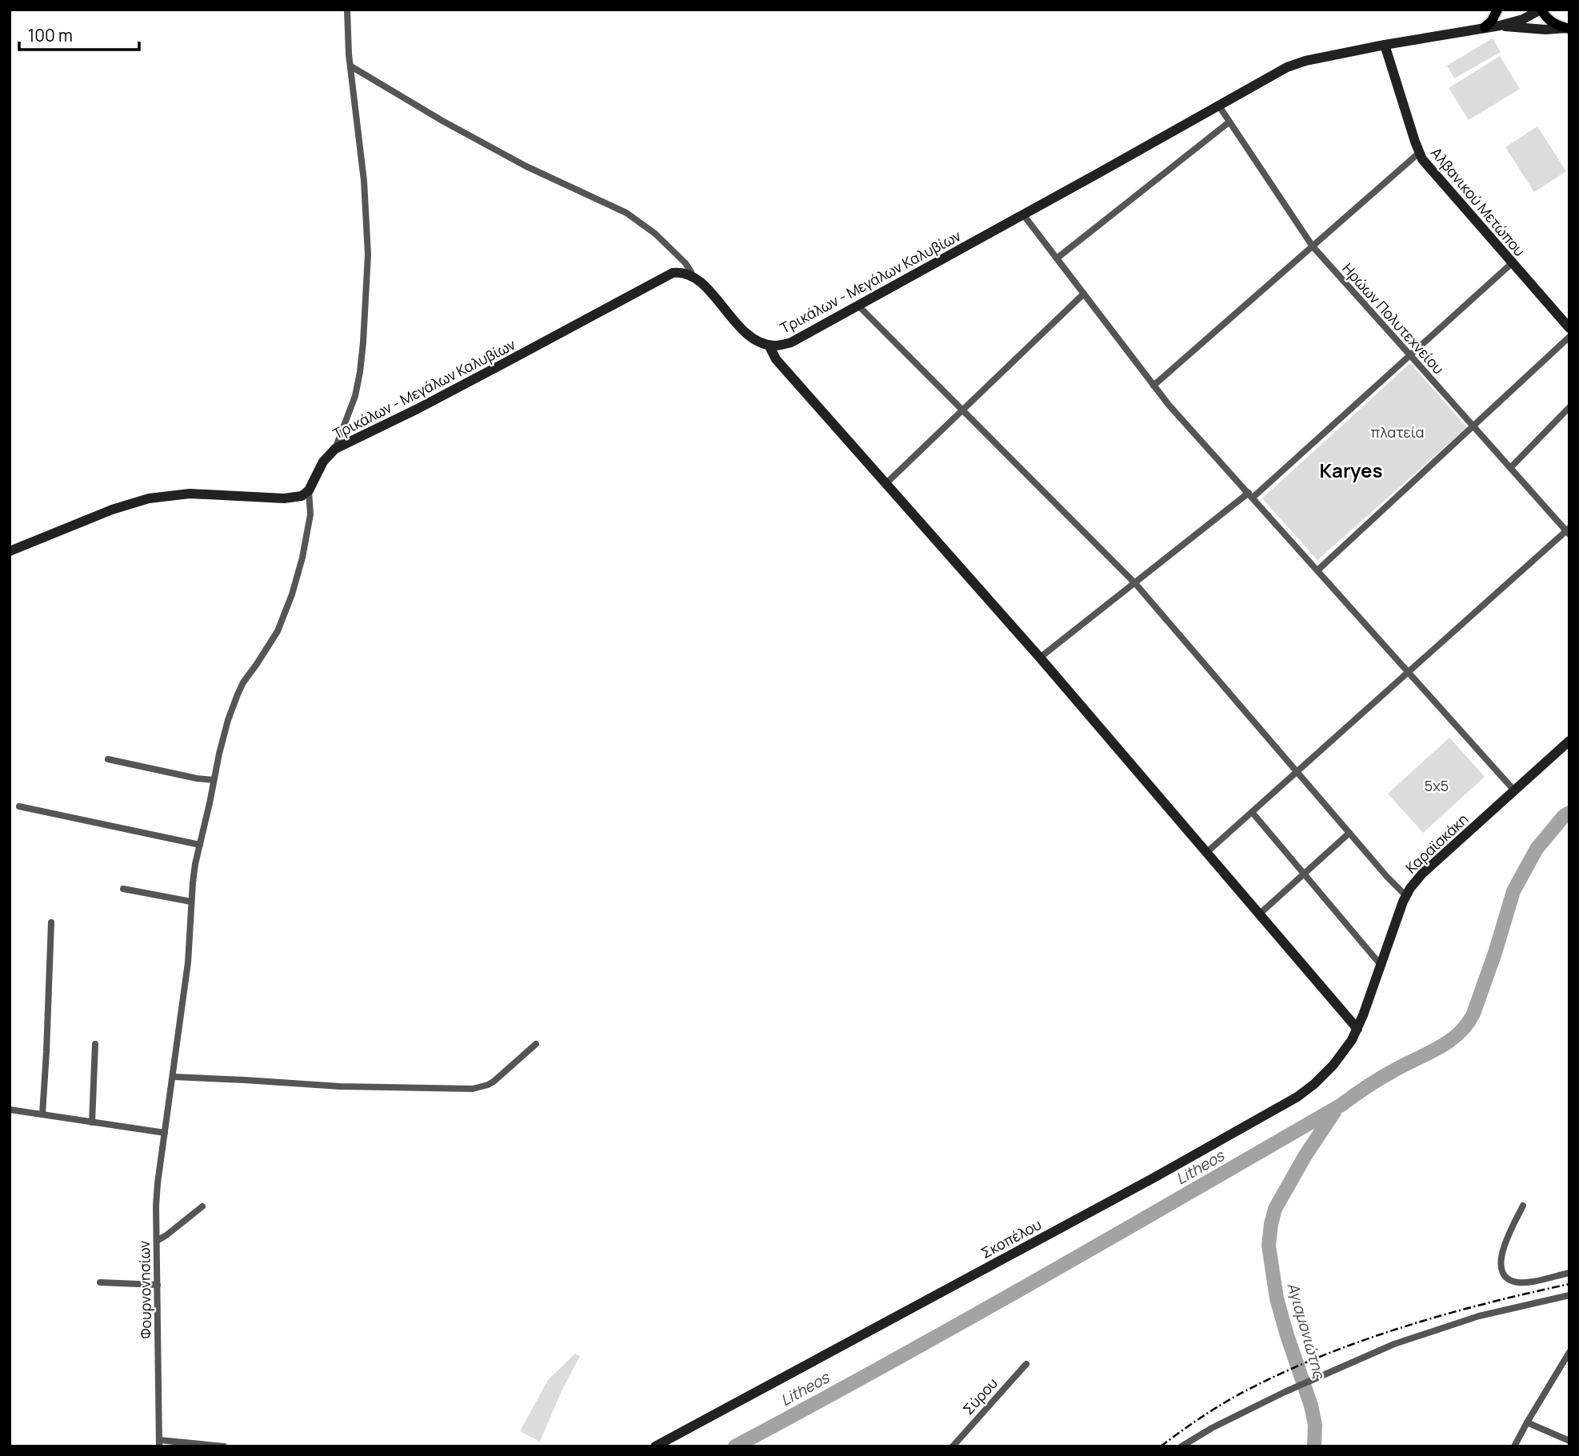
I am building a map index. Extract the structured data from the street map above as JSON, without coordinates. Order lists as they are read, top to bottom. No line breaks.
{"streets":{"street":["Αλβανικού Μετώπου","Τρικάλων - Μεγάλων Καλυβίων","Ηρώων Πολυτεχνείου","Καραϊσκάκη","Σκοπέλου","Φουρνονησίων","Σύρου"]},"crossings":[["Αλβανικού Μετώπου","Τρικάλων - Μεγάλων Καλυβίων"],["Τρικάλων - Μεγάλων Καλυβίων","Ηρώων Πολυτεχνείου"],["Τρικάλων - Μεγάλων Καλυβίων","Φουρνονησίων"],["Καραϊσκάκη","Σκοπέλου"]],"districts":["Karyes"],"water":["Litheos","Αγιαμονιώτης"],"parks":["πλατεία","5x5"],"scale_bar":"100 m"}
